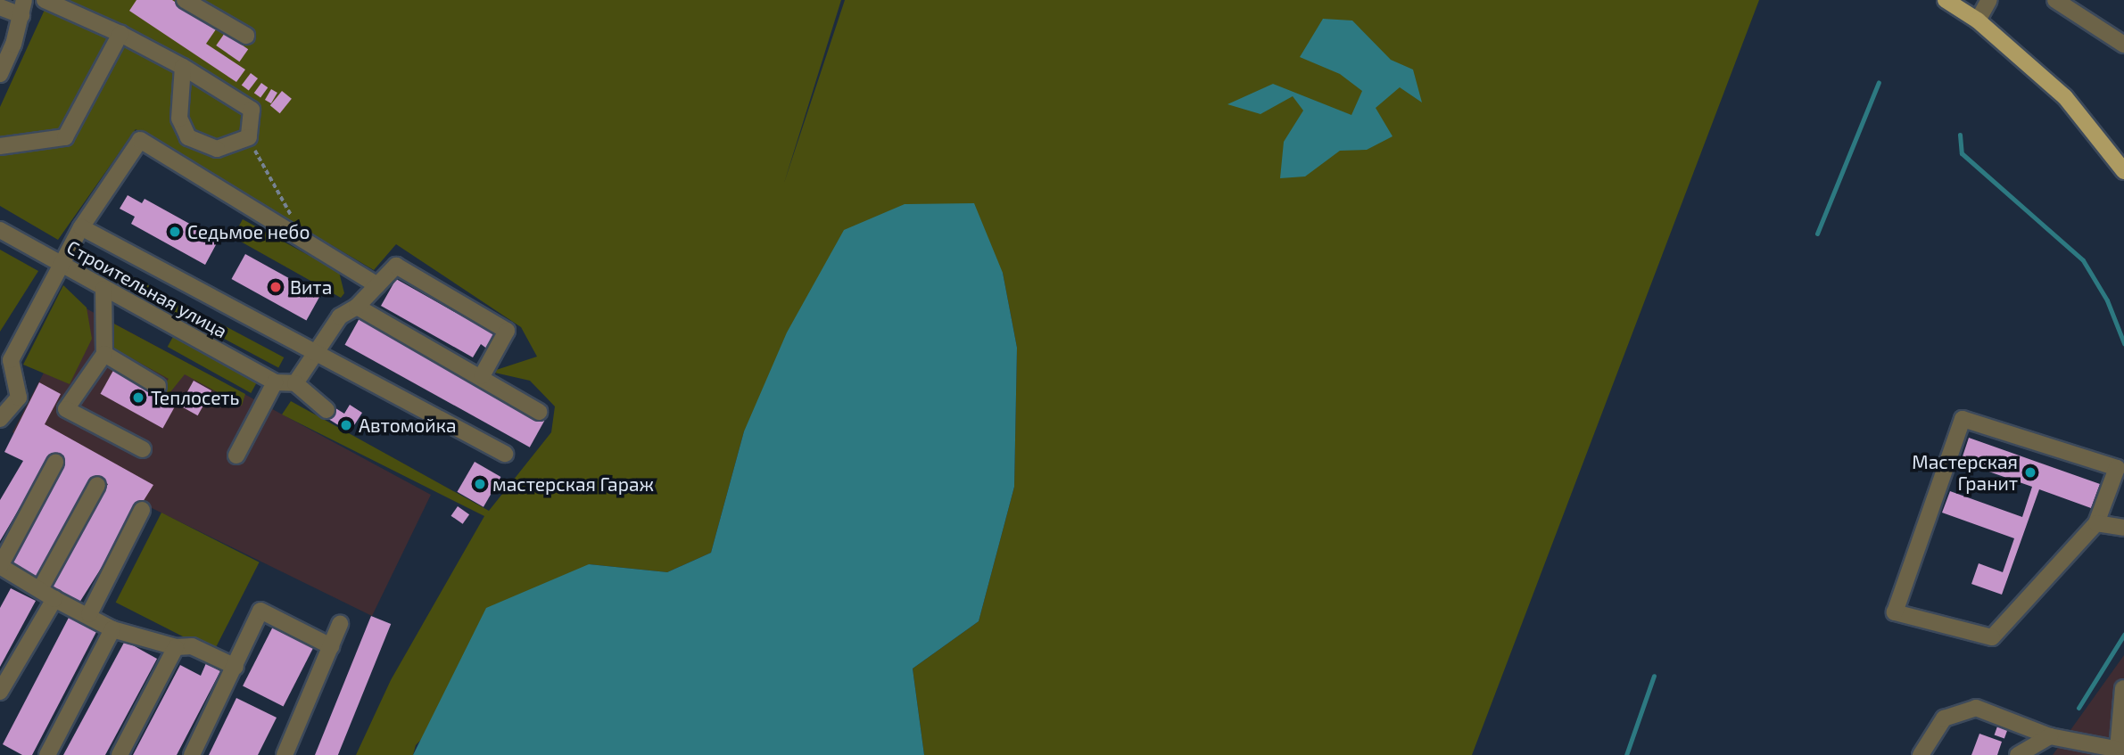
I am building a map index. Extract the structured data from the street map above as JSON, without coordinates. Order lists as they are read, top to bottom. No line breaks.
{"streets":{"street":["Строительная улица"]},"places":["Седьмое небо","Вита","Теплосеть","Автомойка","Мастерская Гранит","мастерская Гараж"]}
